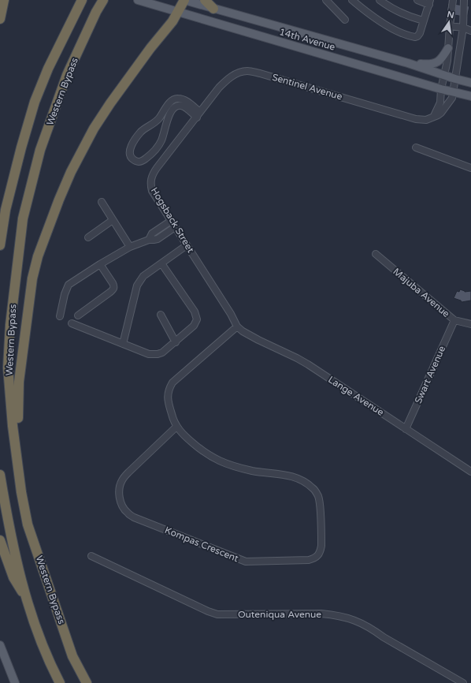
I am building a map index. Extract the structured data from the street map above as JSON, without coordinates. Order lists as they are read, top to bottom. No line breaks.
{"streets":{"highway":["Western Bypass"],"main road":["14th Avenue"],"street":["Sentinel Avenue","Hogsback Street","Majuba Avenue","Swart Avenue","Lange Avenue","Kompas Crescent","Outeniqua Avenue"]},"crossings":[["Sentinel Avenue","Hogsback Street"],["Hogsback Street","Lange Avenue"],["Hogsback Street","Kompas Crescent"],["Majuba Avenue","Swart Avenue"],["Swart Avenue","Lange Avenue"],["Lange Avenue","Kompas Crescent"]],"north":"top"}
